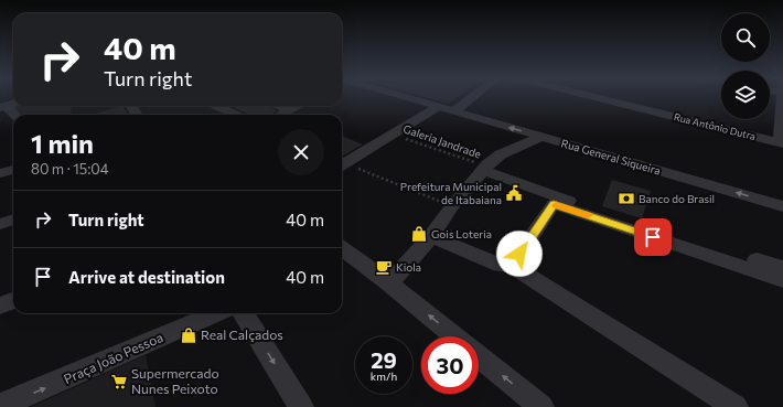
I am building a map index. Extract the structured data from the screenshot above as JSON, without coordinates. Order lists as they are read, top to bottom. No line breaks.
{"streets":{"street":["Rua Antônio Dutra","Rua General Siqueira","Praça João Pessoa"],"path":["Galeria Jandrade"]},"one_way":["Praça João Pessoa"],"places":{"public building":["Prefeitura Municipal de Itabaiana"],"bank":["Banco do Brasil"],"shop":["Gois Loteria","Real Calçados"],"cafe":["Kiola"],"supermarket":["Supermercado Nunes Peixoto"]},"page":{"turn":["40 m","Turn right"],"heading":["1 min","80 m · 15:04"],"list":[{"name":"Turn right","value":"40 m"},{"name":"Arrive at destination","value":"40 m"}],"speed":"29 km/h","limit":"30"}}
